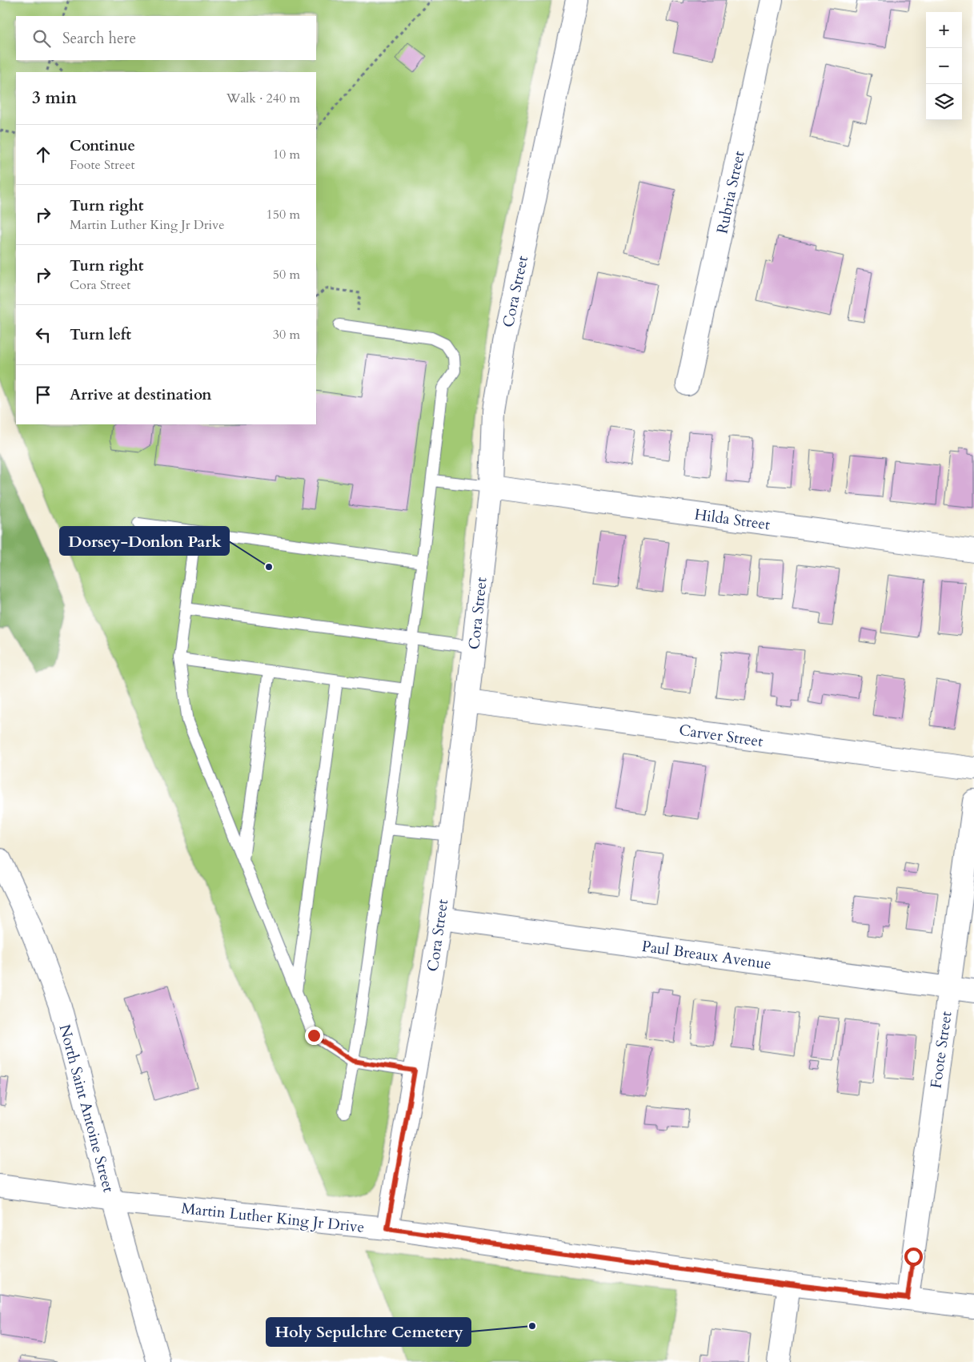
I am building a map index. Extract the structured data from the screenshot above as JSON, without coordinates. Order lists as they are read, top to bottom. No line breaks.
{"streets":{"street":["Rubria Street","Cora Street","Hilda Street","Carver Street","Paul Breaux Avenue","Foote Street","North Saint Antoine Street","Martin Luther King Jr Drive"]},"crossings":[["Cora Street","Hilda Street"],["Cora Street","Carver Street"],["Cora Street","Paul Breaux Avenue"],["Cora Street","Martin Luther King Jr Drive"],["Paul Breaux Avenue","Foote Street"],["Foote Street","Martin Luther King Jr Drive"],["North Saint Antoine Street","Martin Luther King Jr Drive"]],"places":["Dorsey-Donlon Park","Holy Sepulchre Cemetery"],"page":{"map_buttons":["+","−"],"search":"Search here","heading":["3 min","Walk · 240 m"],"list":[["Continue","Foote Street","10 m"],["Turn right","Martin Luther King Jr Drive","150 m"],["Turn right","Cora Street","50 m"],["Turn left","30 m"],"Arrive at destination"]}}
